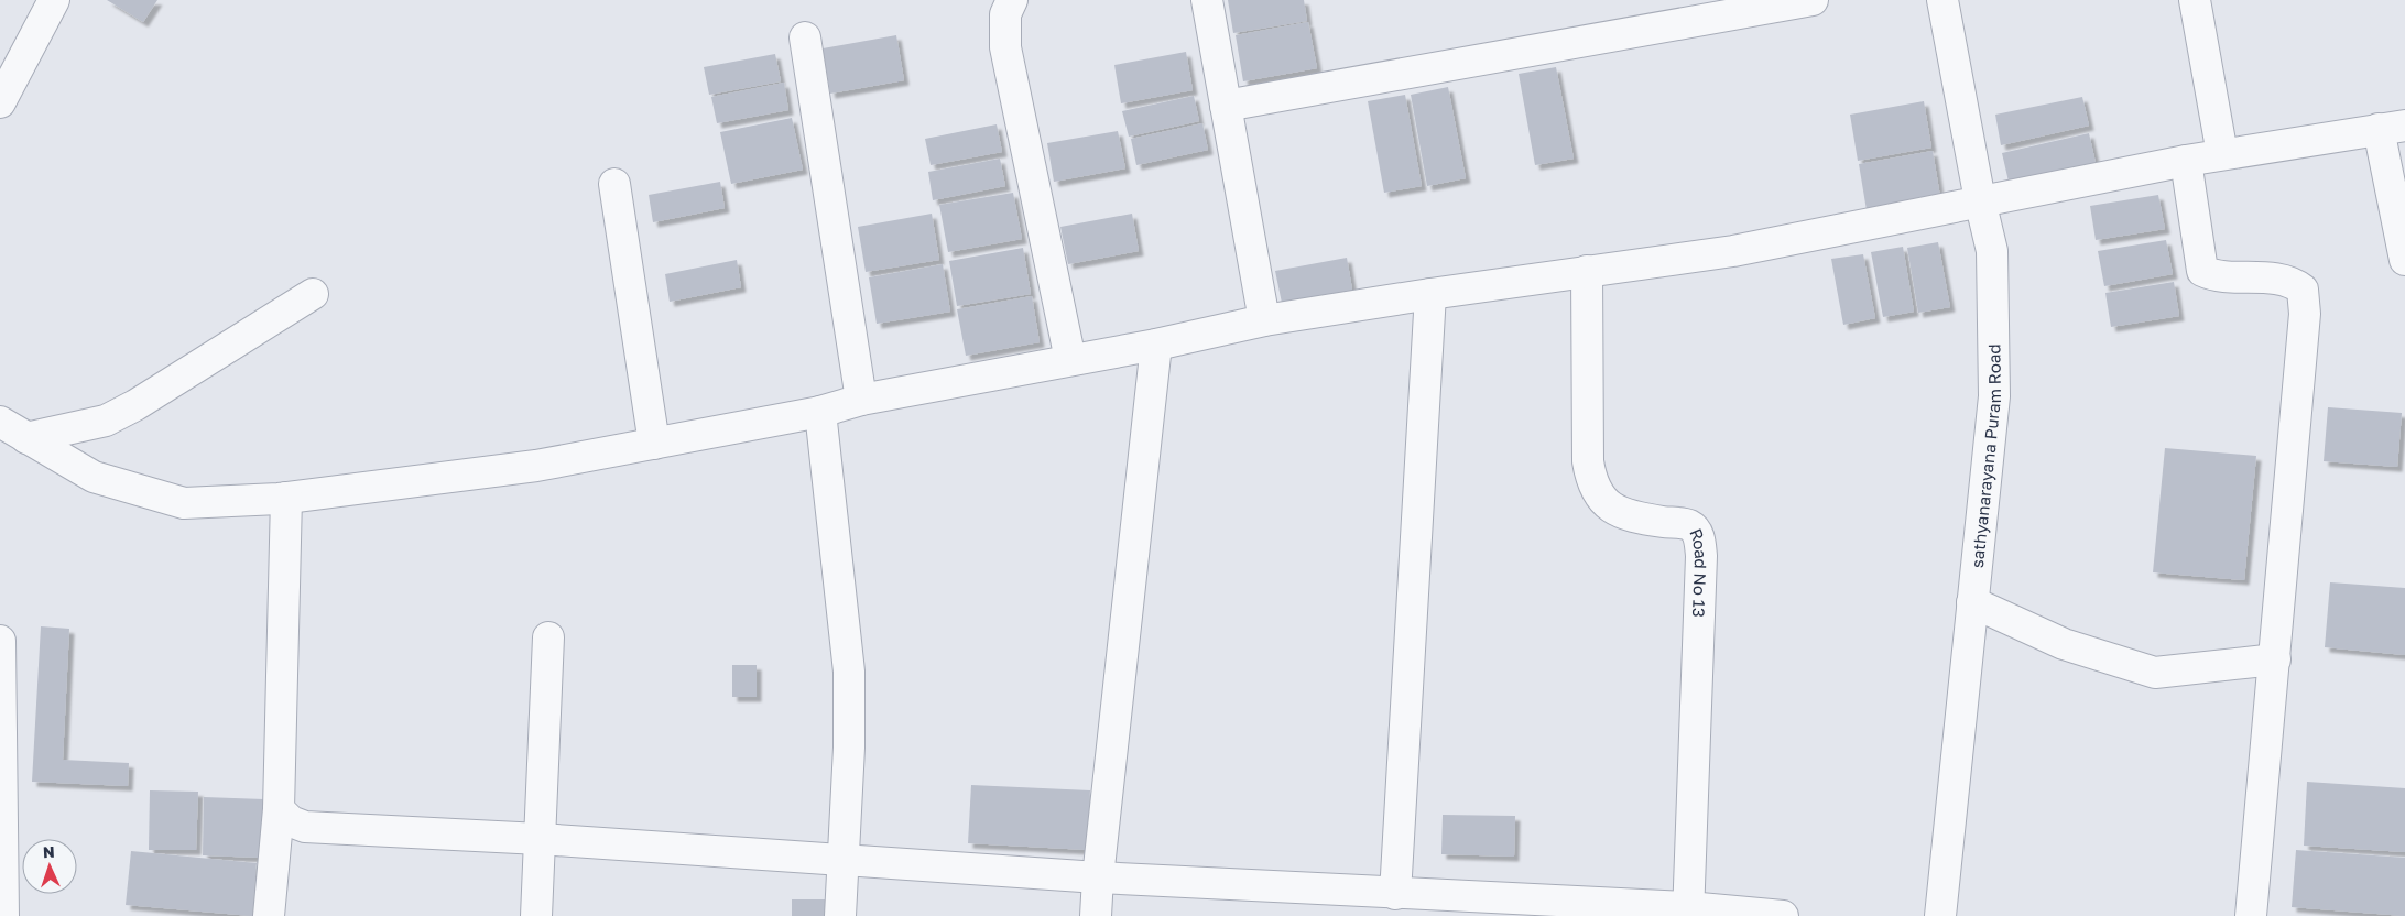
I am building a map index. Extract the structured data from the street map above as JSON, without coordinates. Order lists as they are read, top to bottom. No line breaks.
{"streets":{"street":["sathyanarayana Puram Road","Road No 13"]},"north":"top"}
